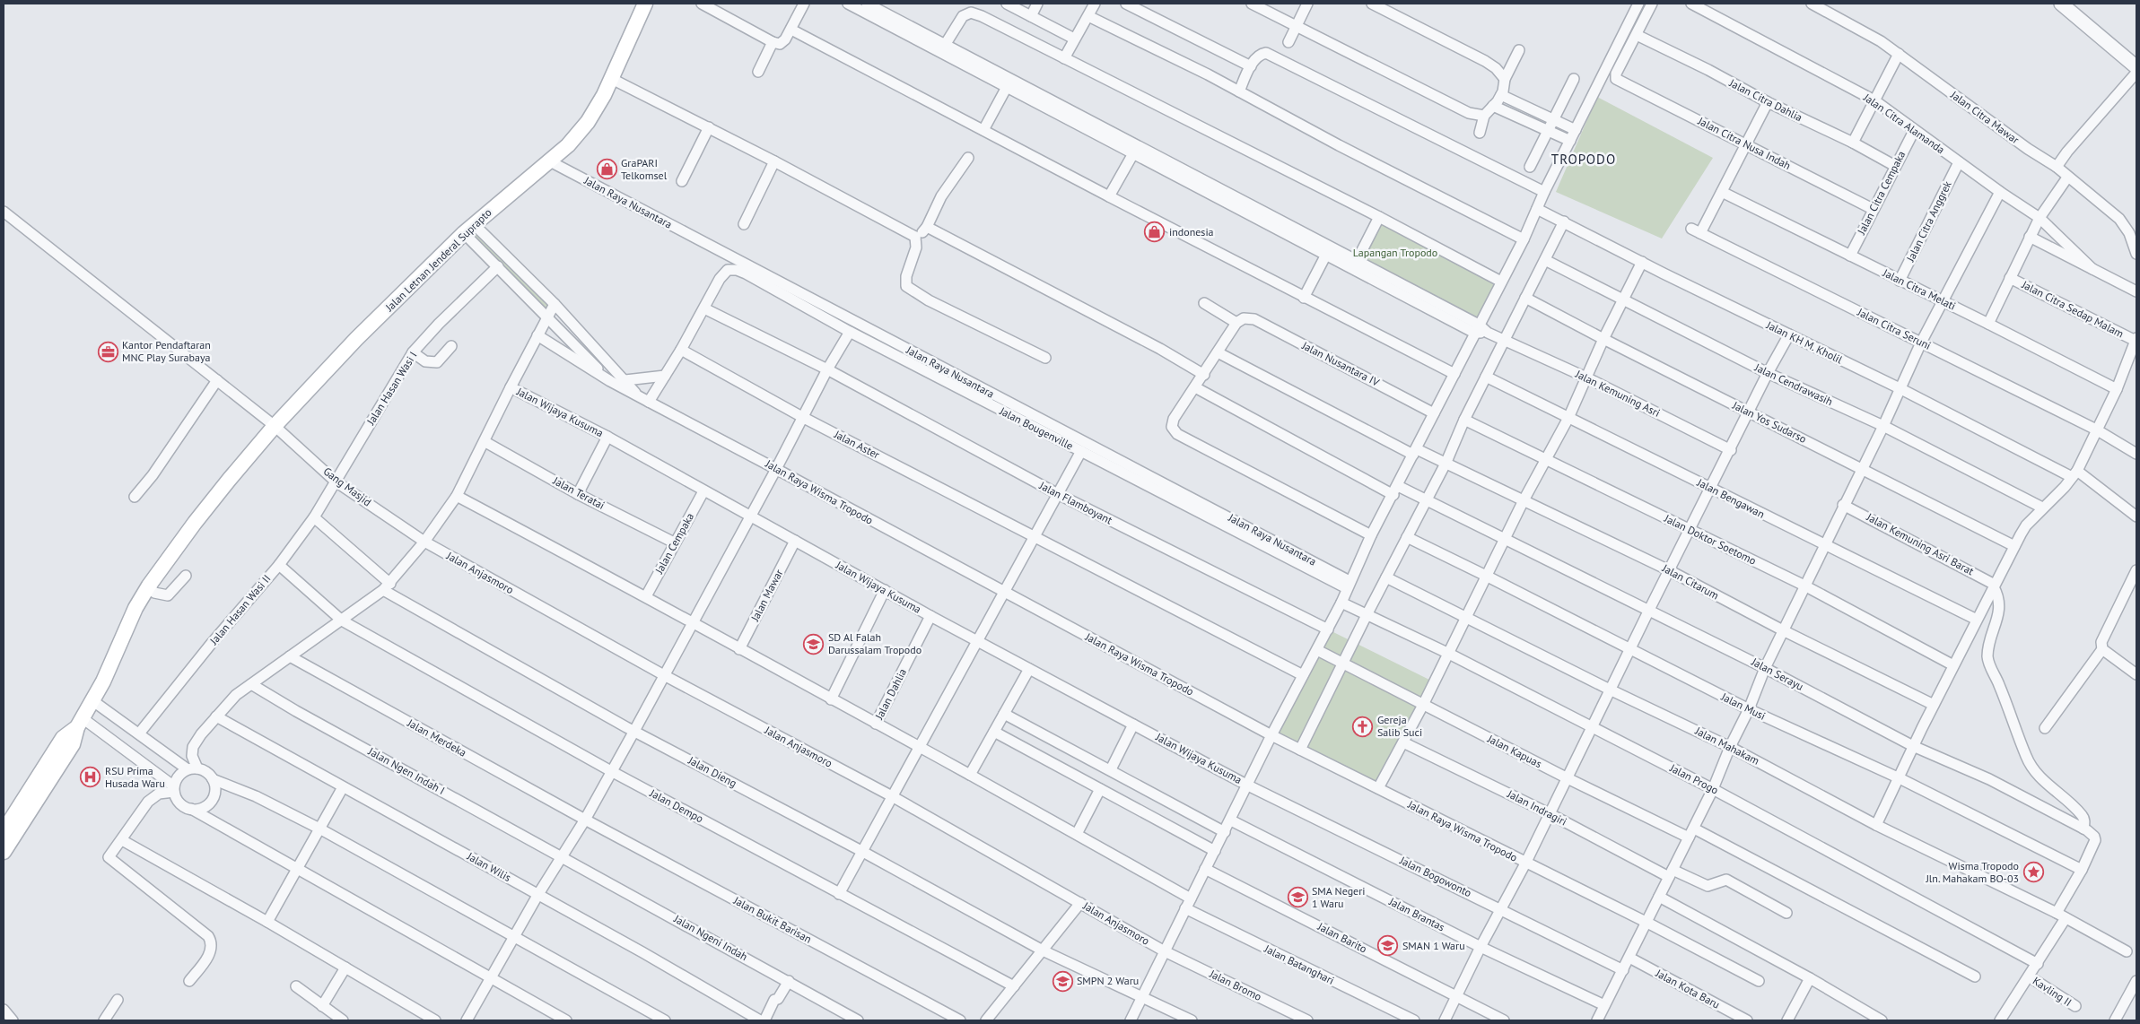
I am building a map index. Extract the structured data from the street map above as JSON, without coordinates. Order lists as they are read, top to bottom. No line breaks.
{"streets":{"main road":["Jalan Letnan Jenderal Suprapto"],"street":["Jalan Citra Dahlia","Jalan Citra Mawar","Jalan Citra Alamanda","Jalan Citra Nusa Indah","Jalan Citra Cempaka","Jalan Raya Nusantara","Jalan Citra Anggrek","Jalan Citra Melati","Jalan Citra Sedap Malam","Jalan Citra Seruni","Jalan KH M. Kholil","Jalan Nusantara IV","Jalan Cendrawasih","Jalan Hasan Wasi I","Jalan Kemuning Asri","Jalan Wijaya Kusuma","Jalan Yos Sudarso","Jalan Bougenville","Jalan Aster","Gang Masjid","Jalan Raya Wisma Tropodo","Jalan Teratai","Jalan Bengawan","Jalan Flamboyant","Jalan Doktor Soetomo","Jalan Cempaka","Jalan Kemuning Asri Barat","Jalan Anjasmoro","Jalan Citarum","Jalan Mawar","Jalan Hasan Wasi II","Jalan Serayu","Jalan Dahlia","Jalan Musi","Jalan Merdeka","Jalan Mahakam","Jalan Kapuas","Jalan Ngen Indah I","Jalan Dieng","Jalan Progo","Jalan Dempo","Jalan Indragiri","Jalan Wilis","Jalan Bogowonto","Jalan Brantas","Jalan Bukit Barisan","Jalan Ngeni Indah","Jalan Barito","Jalan Batanghari","Jalan Bromo","Jalan Kota Baru","Kavling II"]},"crossings":[["Jalan Citra Dahlia","Jalan Citra Nusa Indah"],["Jalan Citra Dahlia","Jalan Citra Cempaka"],["Jalan Citra Mawar","Jalan Citra Sedap Malam"],["Jalan Citra Alamanda","Jalan Citra Cempaka"],["Jalan Citra Alamanda","Jalan Citra Anggrek"],["Jalan Citra Alamanda","Jalan Citra Sedap Malam"],["Jalan Citra Nusa Indah","Jalan Citra Cempaka"],["Jalan Citra Cempaka","Jalan Citra Melati"],["Jalan Raya Nusantara","Jalan Letnan Jenderal Suprapto"],["Jalan Raya Nusantara","Jalan Bougenville"],["Jalan Citra Anggrek","Jalan Citra Melati"],["Jalan Letnan Jenderal Suprapto","Gang Masjid"],["Jalan Citra Melati","Jalan Citra Sedap Malam"],["Jalan Citra Melati","Jalan Citra Seruni"],["Jalan Hasan Wasi I","Gang Masjid"],["Jalan Hasan Wasi I","Jalan Hasan Wasi II"],["Jalan Wijaya Kusuma","Jalan Cempaka"],["Jalan Wijaya Kusuma","Jalan Mawar"],["Jalan Wijaya Kusuma","Jalan Dahlia"],["Jalan Wijaya Kusuma","Jalan Bogowonto"],["Jalan Bougenville","Jalan Flamboyant"],["Gang Masjid","Jalan Anjasmoro"],["Gang Masjid","Jalan Hasan Wasi II"],["Jalan Teratai","Jalan Cempaka"],["Jalan Anjasmoro","Jalan Bromo"],["Jalan Hasan Wasi II","Jalan Dieng"],["Jalan Hasan Wasi II","Jalan Dempo"],["Jalan Merdeka","Jalan Bukit Barisan"],["Jalan Ngen Indah I","Jalan Ngeni Indah"]],"districts":["TROPODO"],"parks":["Lapangan Tropodo"],"places":{"shop":["GraPARI Telkomsel","indonesia"],"office":["Kantor Pendaftaran MNC Play Surabaya"],"school or university":["SD Al Falah Darussalam Tropodo","SMA Negeri 1 Waru","SMAN 1 Waru","SMPN 2 Waru"],"church":["Gereja Salib Suci"],"hospital":["RSU Prima Husada Waru"],"place":["Wisma Tropodo Jln. Mahakam BO-03"]}}
